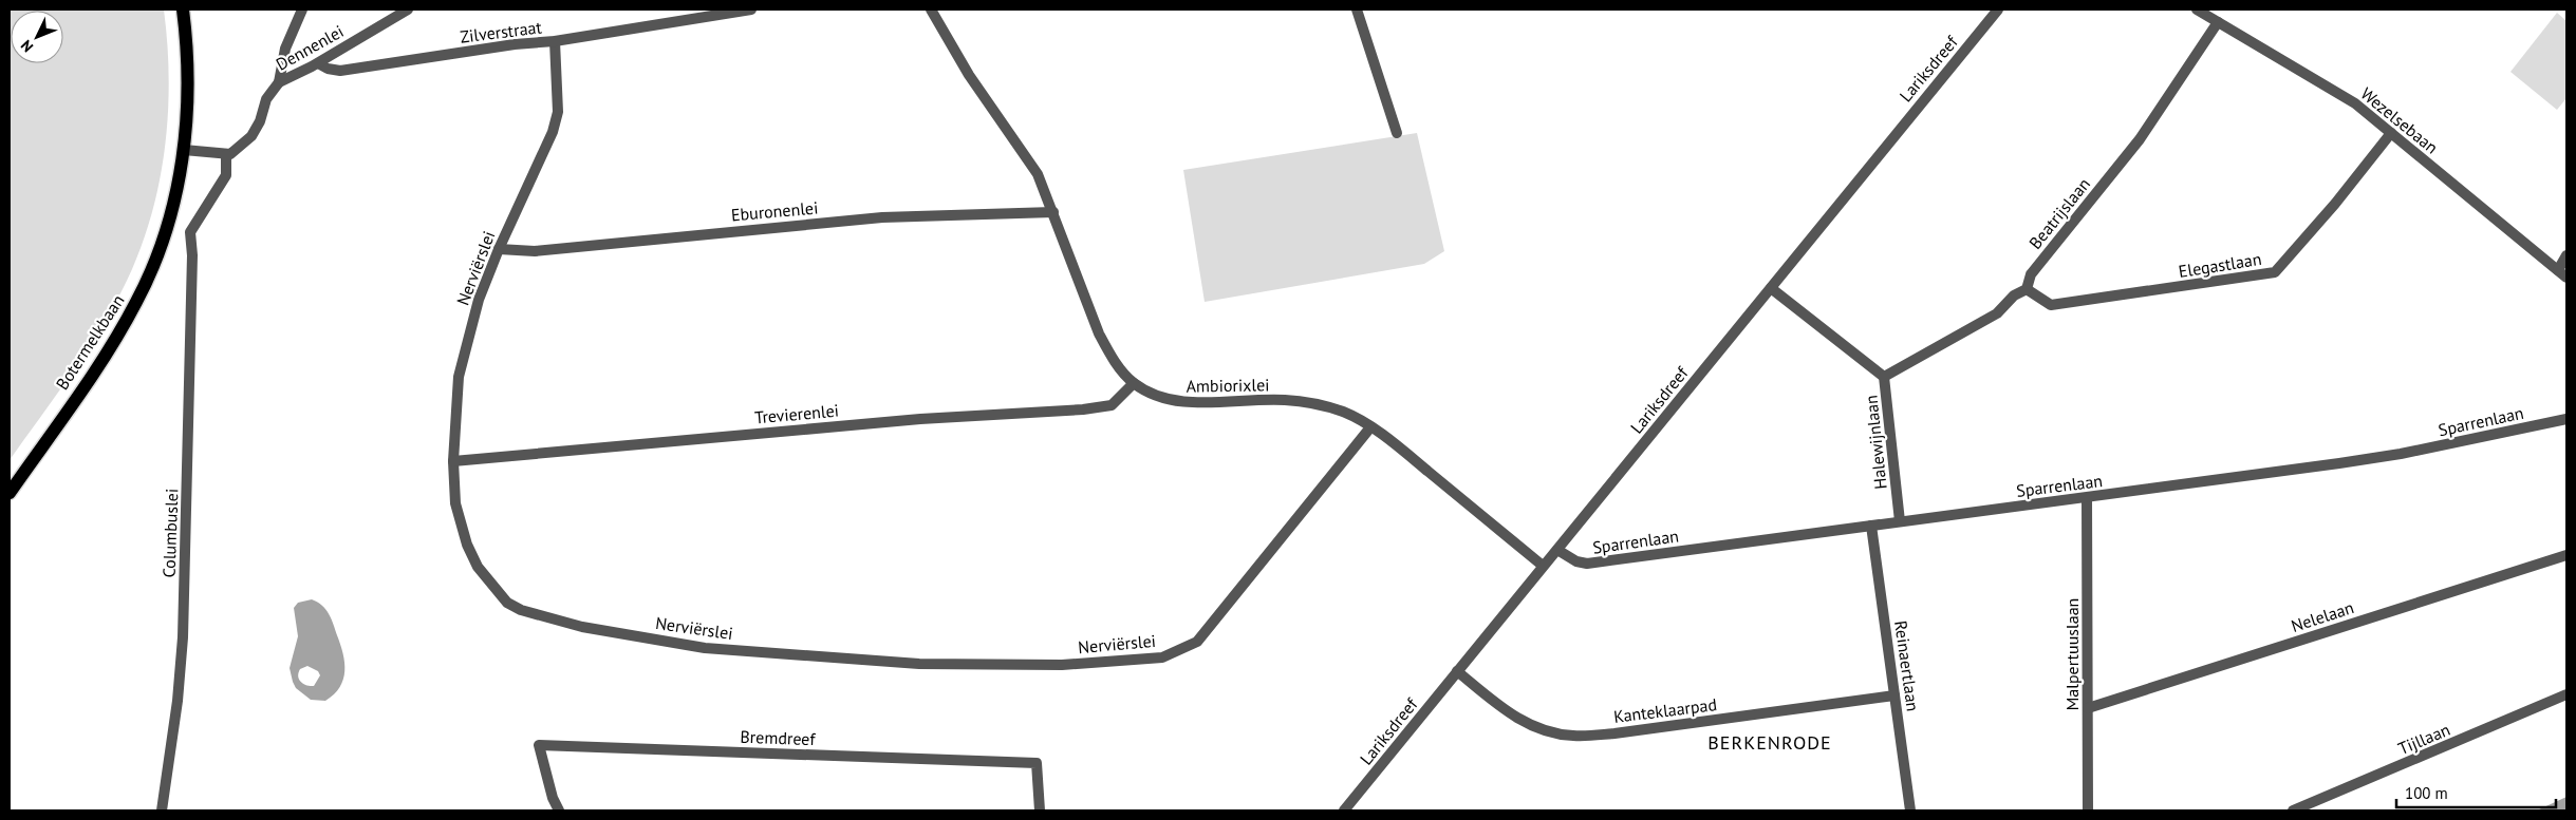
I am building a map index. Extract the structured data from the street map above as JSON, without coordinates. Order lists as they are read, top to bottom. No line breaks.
{"streets":{"main road":["Botermelkbaan"],"street":["Zilverstraat","Dennenlei","Lariksdreef","Wezelsebaan","Eburonenlei","Beatrijslaan","Elegastlaan","Nerviërslei","Ambiorixlei","Trevierenlei","Sparrenlaan","Halewijnlaan","Columbuslei","Nelelaan","Malpertuuslaan","Reinaertlaan","Kanteklaarpad","Bremdreef","Tijllaan"]},"crossings":[["Zilverstraat","Dennenlei"],["Zilverstraat","Nerviërslei"],["Dennenlei","Columbuslei"],["Lariksdreef","Ambiorixlei"],["Lariksdreef","Sparrenlaan"],["Lariksdreef","Halewijnlaan"],["Lariksdreef","Kanteklaarpad"],["Wezelsebaan","Beatrijslaan"],["Wezelsebaan","Elegastlaan"],["Eburonenlei","Nerviërslei"],["Eburonenlei","Ambiorixlei"],["Beatrijslaan","Elegastlaan"],["Beatrijslaan","Halewijnlaan"],["Nerviërslei","Ambiorixlei"],["Nerviërslei","Trevierenlei"],["Ambiorixlei","Trevierenlei"],["Sparrenlaan","Halewijnlaan"],["Sparrenlaan","Malpertuuslaan"],["Sparrenlaan","Reinaertlaan"],["Nelelaan","Malpertuuslaan"],["Reinaertlaan","Kanteklaarpad"]],"districts":["BERKENRODE"],"scale_bar":"100 m","north":"bottom left"}
